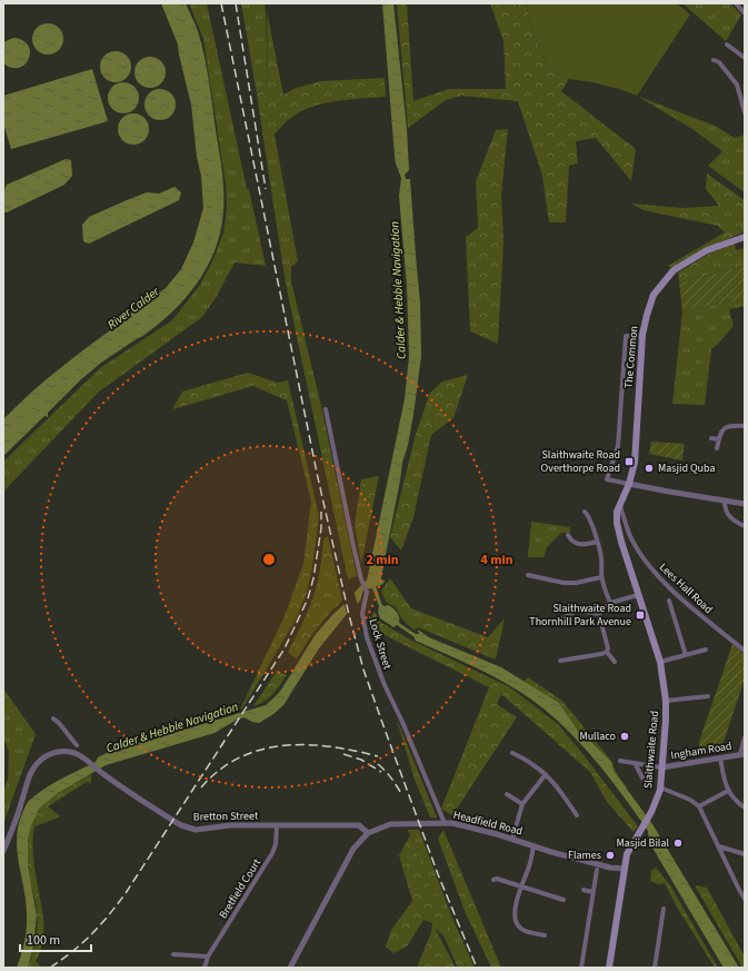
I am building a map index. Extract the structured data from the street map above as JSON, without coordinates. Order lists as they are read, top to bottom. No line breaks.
{"streets":{"main road":["The Common","Slaithwaite Road"],"street":["Lees Hall Road","Lock Street","Ingham Road","Bretton Street","Headfield Road","Bretfield Court"]},"crossings":[["The Common","Lees Hall Road"],["The Common","Slaithwaite Road"],["Lees Hall Road","Slaithwaite Road"],["Lock Street","Headfield Road"],["Slaithwaite Road","Ingham Road"],["Slaithwaite Road","Headfield Road"],["Bretton Street","Headfield Road"],["Bretton Street","Bretfield Court"]],"water":["Calder & Hebble Navigation","River Calder"],"places":{"transit":["Slaithwaite Road Overthorpe Road","Slaithwaite Road Thornhill Park Avenue"],"other":["Masjid Quba","Mullaco","Masjid Bilal","Flames"]},"scale_bar":"100 m","rings":["2 min","4 min"]}
